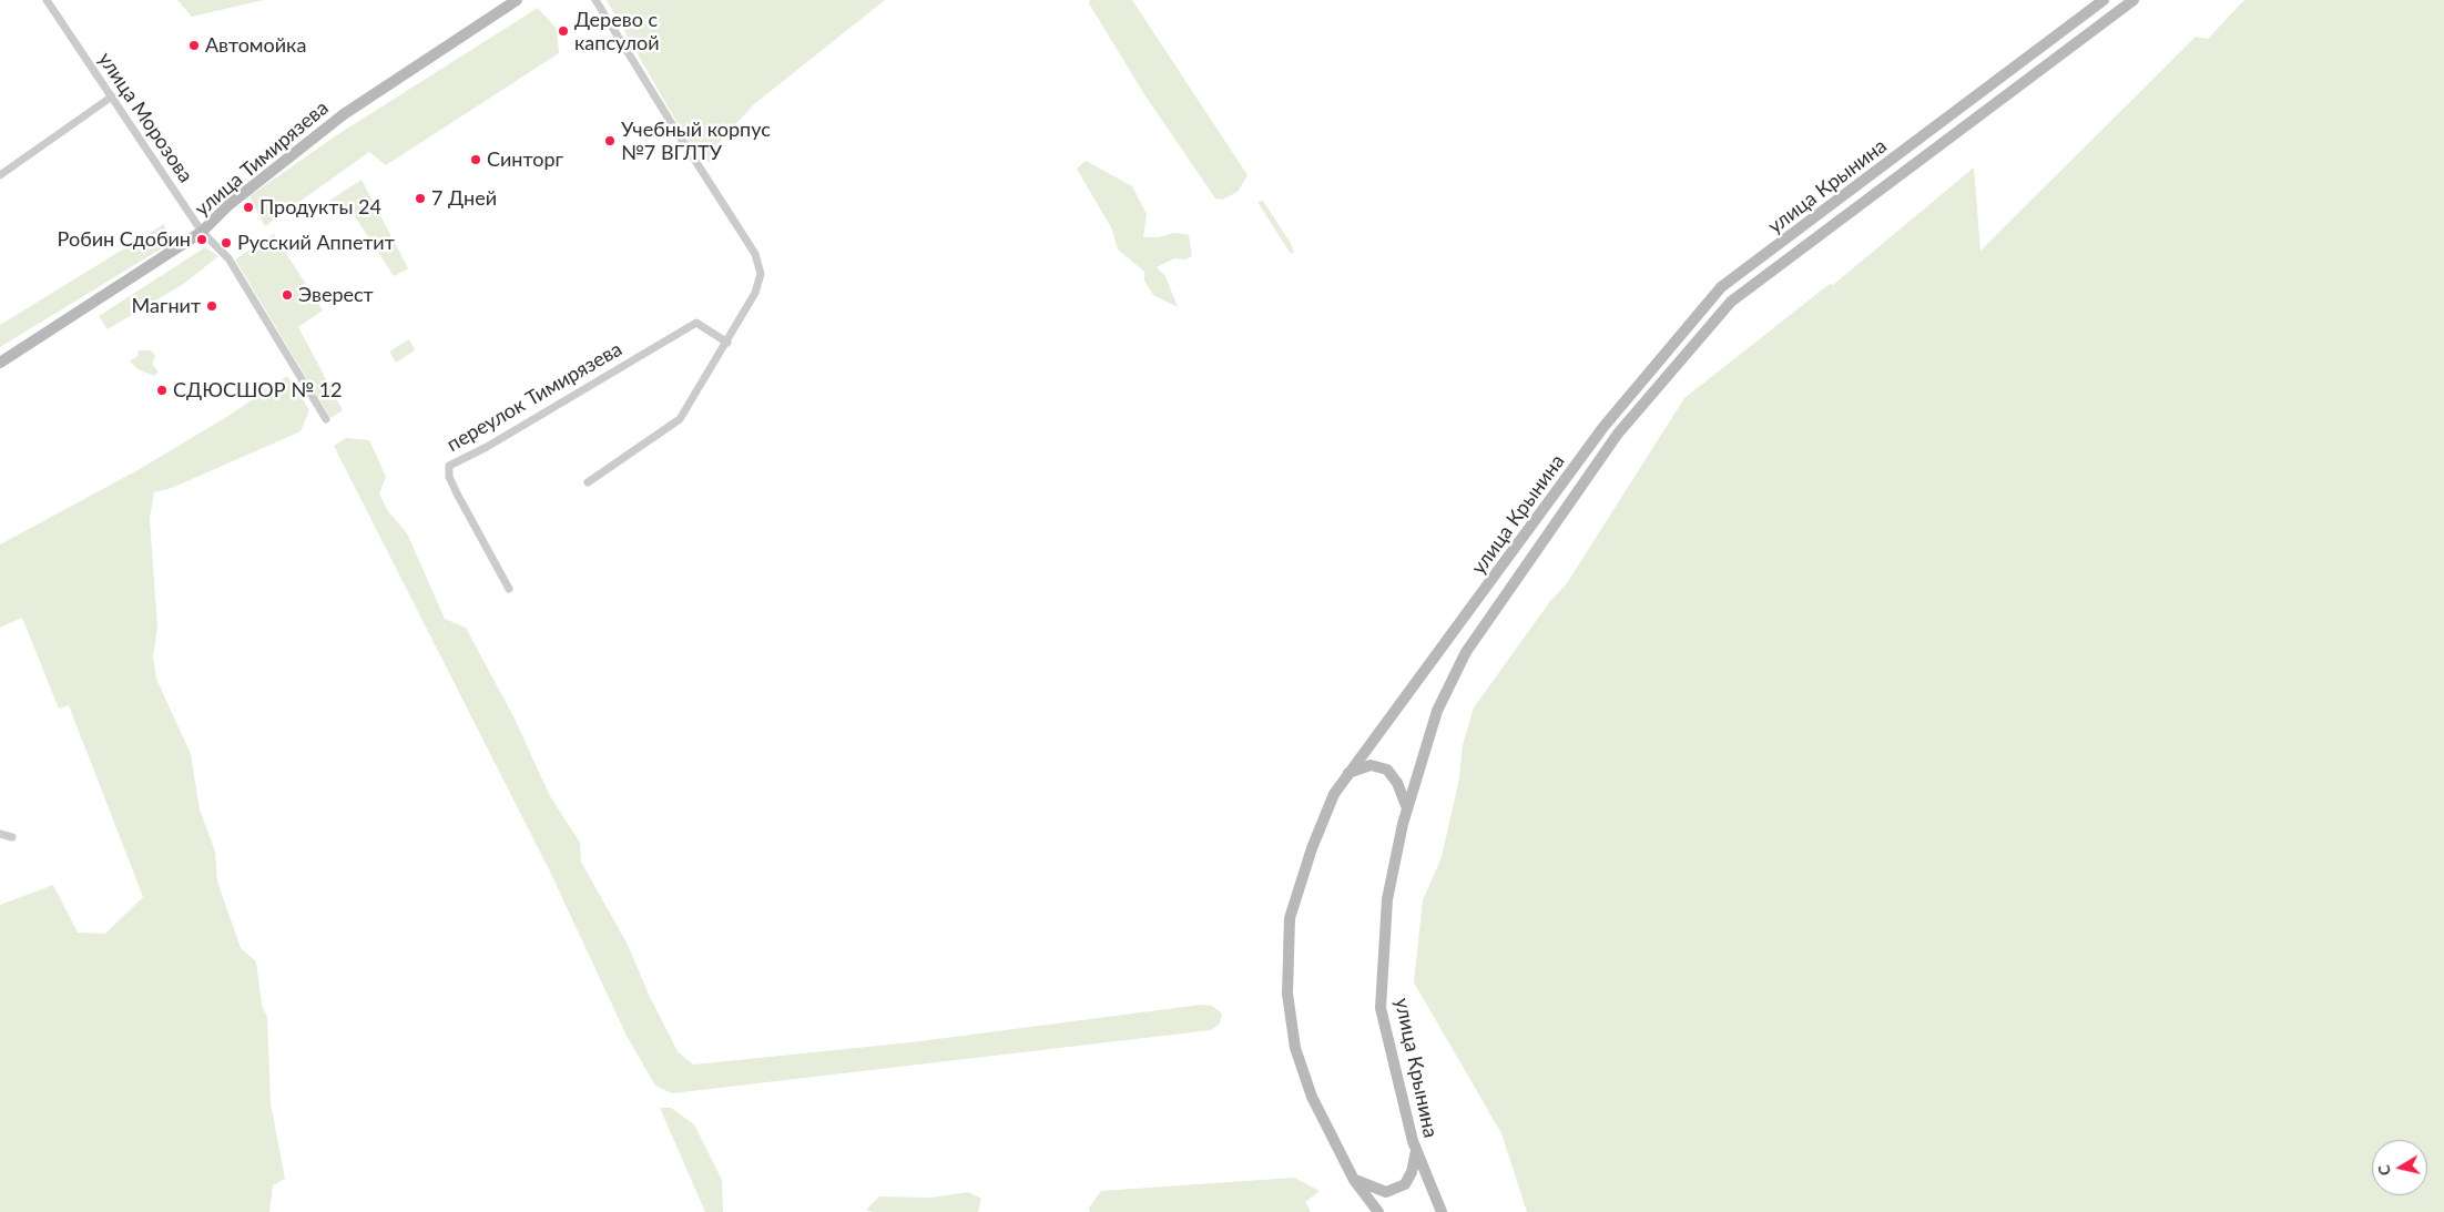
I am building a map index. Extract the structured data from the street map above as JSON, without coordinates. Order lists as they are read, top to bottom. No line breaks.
{"streets":{"main road":["улица Тимирязева","улица Крынина"],"street":["улица Морозова","переулок Тимирязева"]},"crossings":[["улица Морозова","улица Тимирязева"]],"places":["Дерево с капсулой","Автомойка","Учебный корпус №7 ВГЛТУ","Синторг","7 Дней","Продукты 24","Робин Сдобин","Русский Аппетит","Эверест","Магнит","СДЮСШОР № 12"],"north":"left"}
